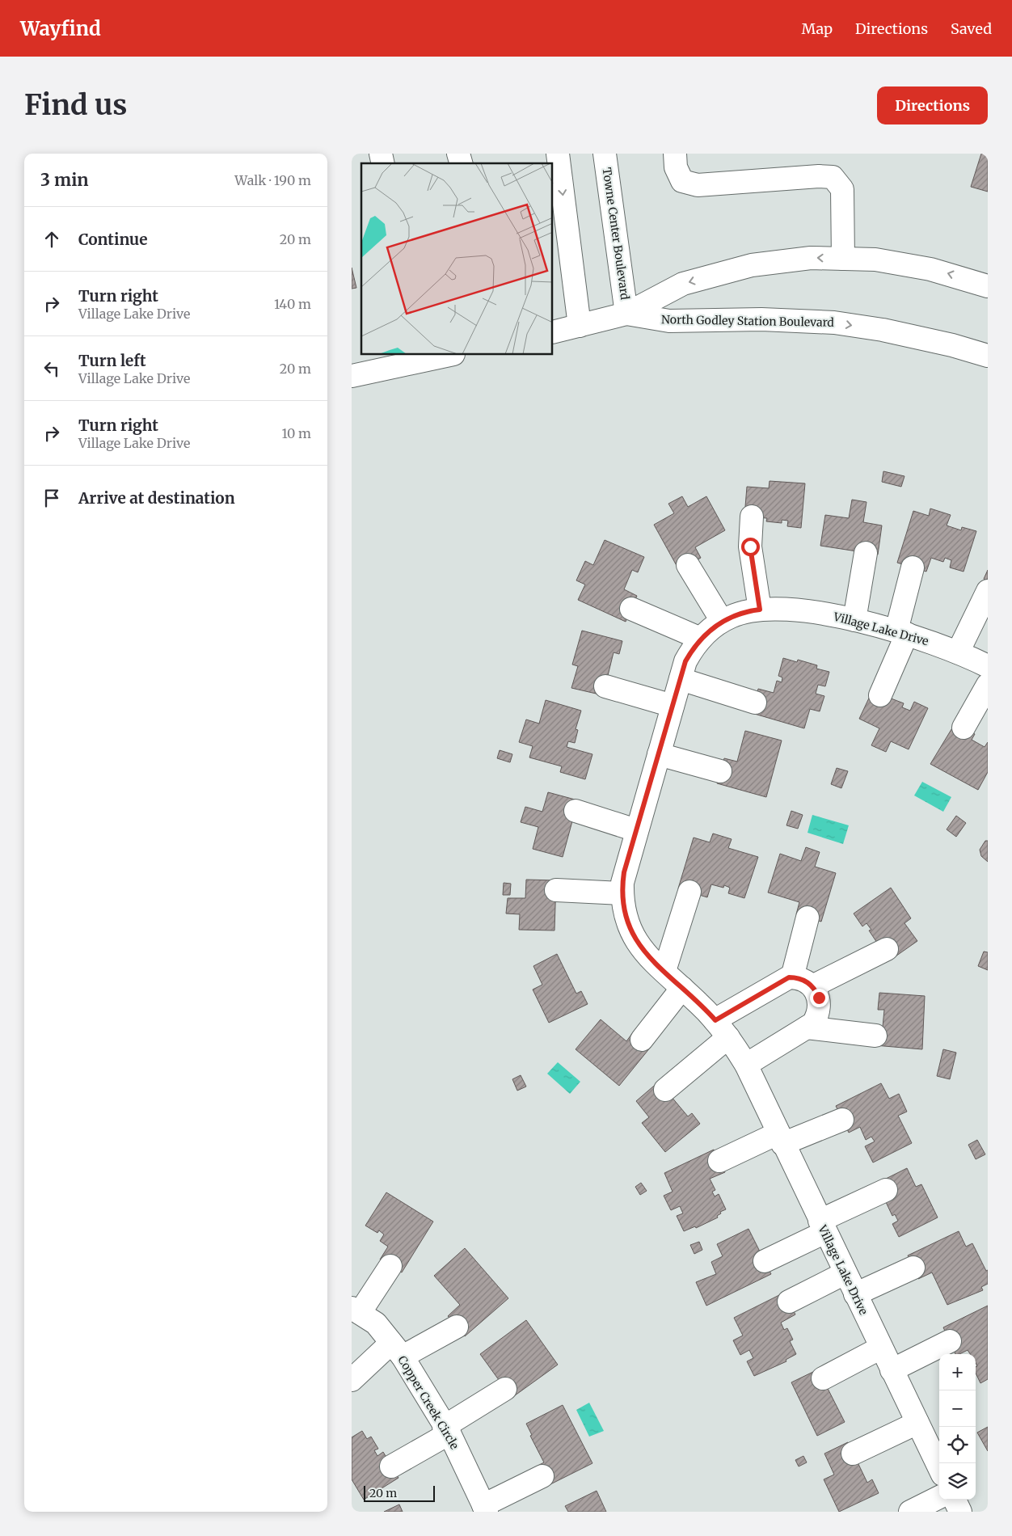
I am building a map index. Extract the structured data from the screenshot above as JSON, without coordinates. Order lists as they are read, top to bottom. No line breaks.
{"streets":{"street":["Towne Center Boulevard","North Godley Station Boulevard","Village Lake Drive","Copper Creek Circle"]},"crossings":[["Towne Center Boulevard","North Godley Station Boulevard"]],"scale_bar":"20 m","page":{"header":"Wayfind","nav":["Map","Directions","Saved"],"buttons":"Directions","title":"Find us","heading":["3 min","Walk · 190 m"],"list":[["Continue","20 m"],["Turn right","Village Lake Drive","140 m"],["Turn left","Village Lake Drive","20 m"],["Turn right","Village Lake Drive","10 m"],"Arrive at destination"],"map_buttons":["+","−"],"scale":"20 m"}}
